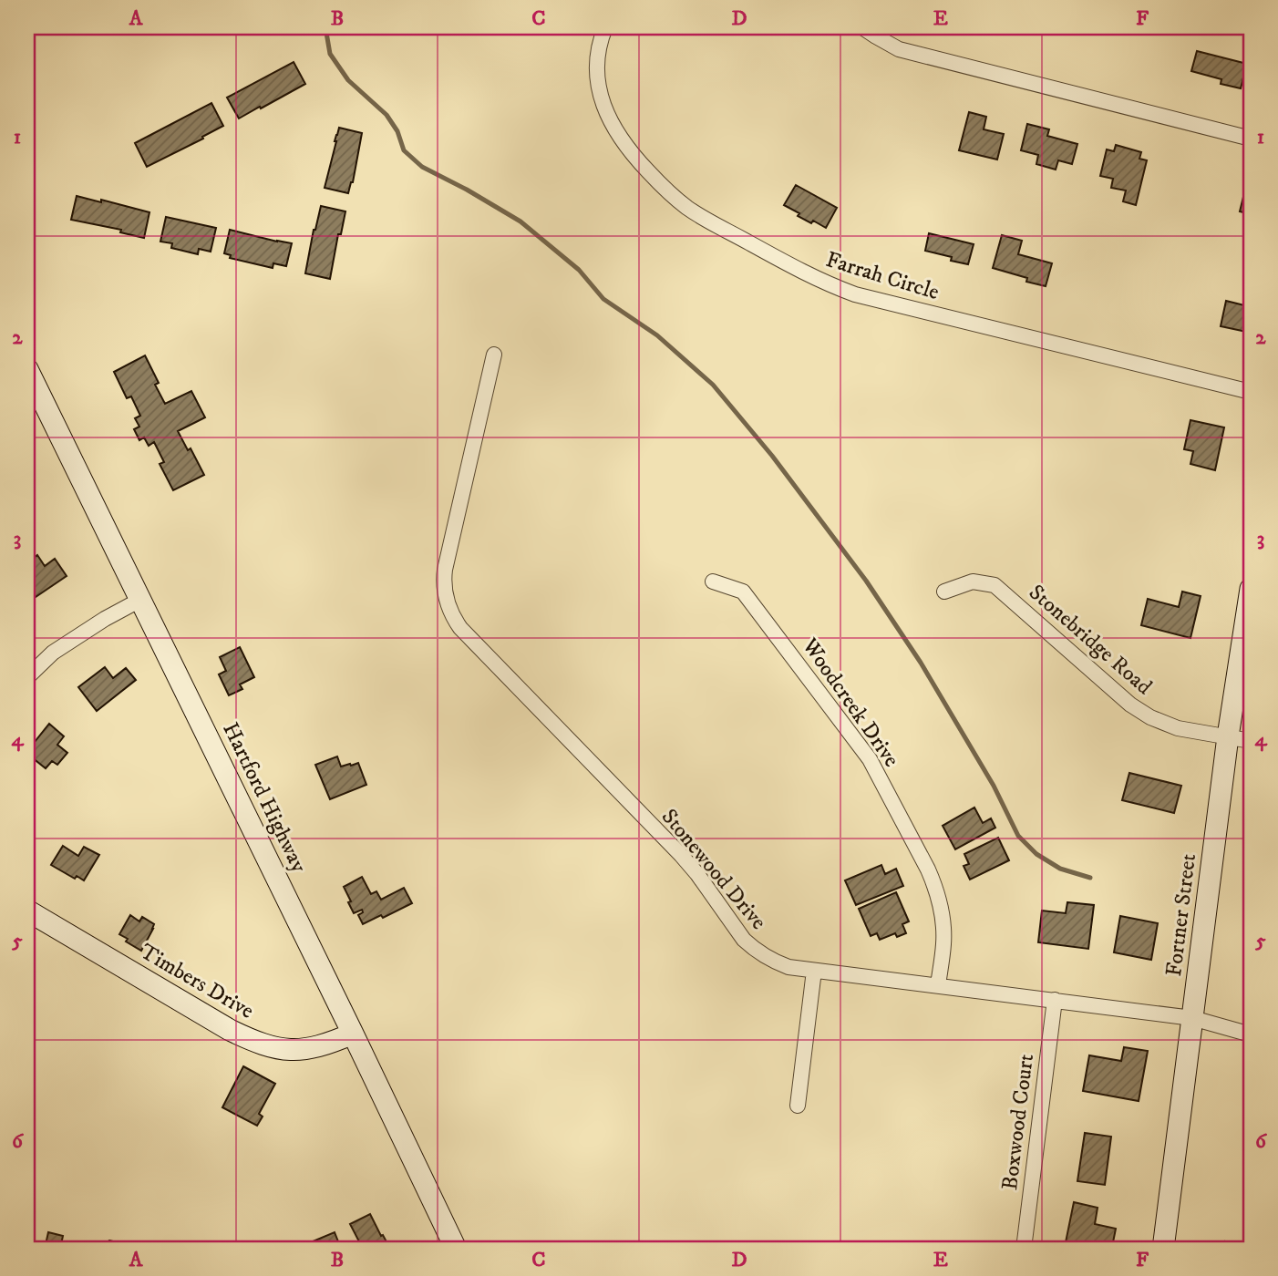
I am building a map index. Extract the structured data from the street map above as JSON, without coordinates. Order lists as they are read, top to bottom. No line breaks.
{"streets":{"street":["Farrah Circle","Stonebridge Road","Woodcreek Drive","Hartford Highway","Stonewood Drive","Fortner Street","Timbers Drive","Boxwood Court"]},"crossings":[["Stonebridge Road","Fortner Street"],["Woodcreek Drive","Stonewood Drive"],["Hartford Highway","Timbers Drive"],["Stonewood Drive","Fortner Street"],["Stonewood Drive","Boxwood Court"]],"grid":{"columns":["A","B","C","D","E","F"],"rows":["1","2","3","4","5","6"]}}
